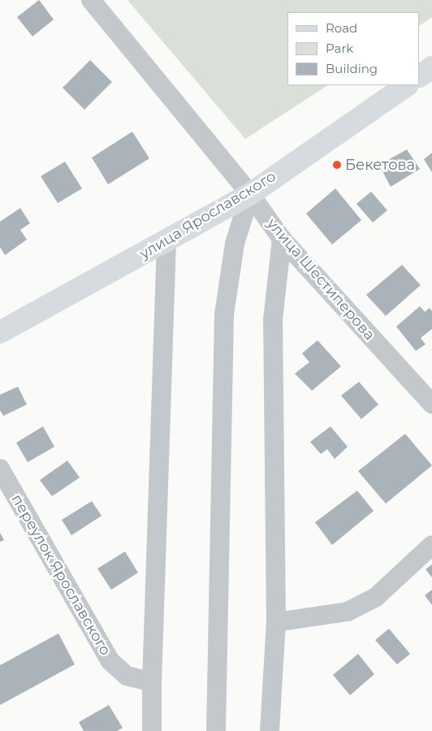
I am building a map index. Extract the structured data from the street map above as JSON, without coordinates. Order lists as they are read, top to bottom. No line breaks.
{"streets":{"main road":["улица Ярославского"],"street":["улица Шестиперова","переулок Ярославского"]},"crossings":[["улица Ярославского","улица Шестиперова"]],"places":["Бекетова"],"legend":["Road","Park","Building"]}
